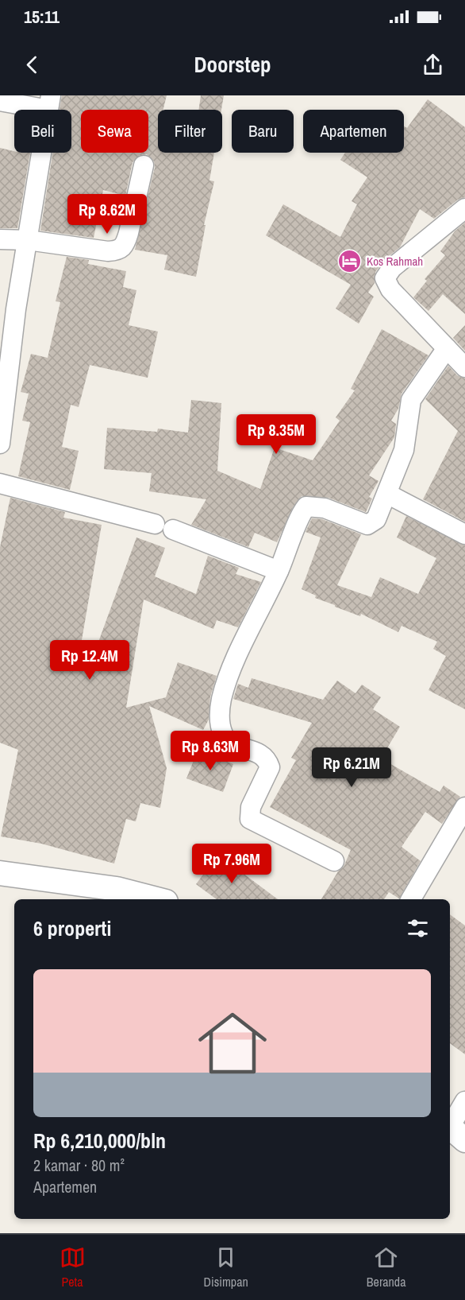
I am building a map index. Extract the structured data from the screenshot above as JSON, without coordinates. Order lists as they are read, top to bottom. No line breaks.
{"places":{"hotel":["Kos Rahmah"]},"page":{"status":"15:11","header":"Doorstep","chip":["Beli","Sewa","Filter","Baru","Apartemen"],"price":["Rp 8.62M","Rp 8.35M","Rp 12.4M","Rp 8.63M","Rp 6.21M","Rp 7.96M"],"heading":"6 properti","list":[{"name":"Rp 6,210,000/bln","note":"2 kamar · 80 m² · Apartemen"}],"tabs":["Peta","Disimpan","Beranda"]}}
